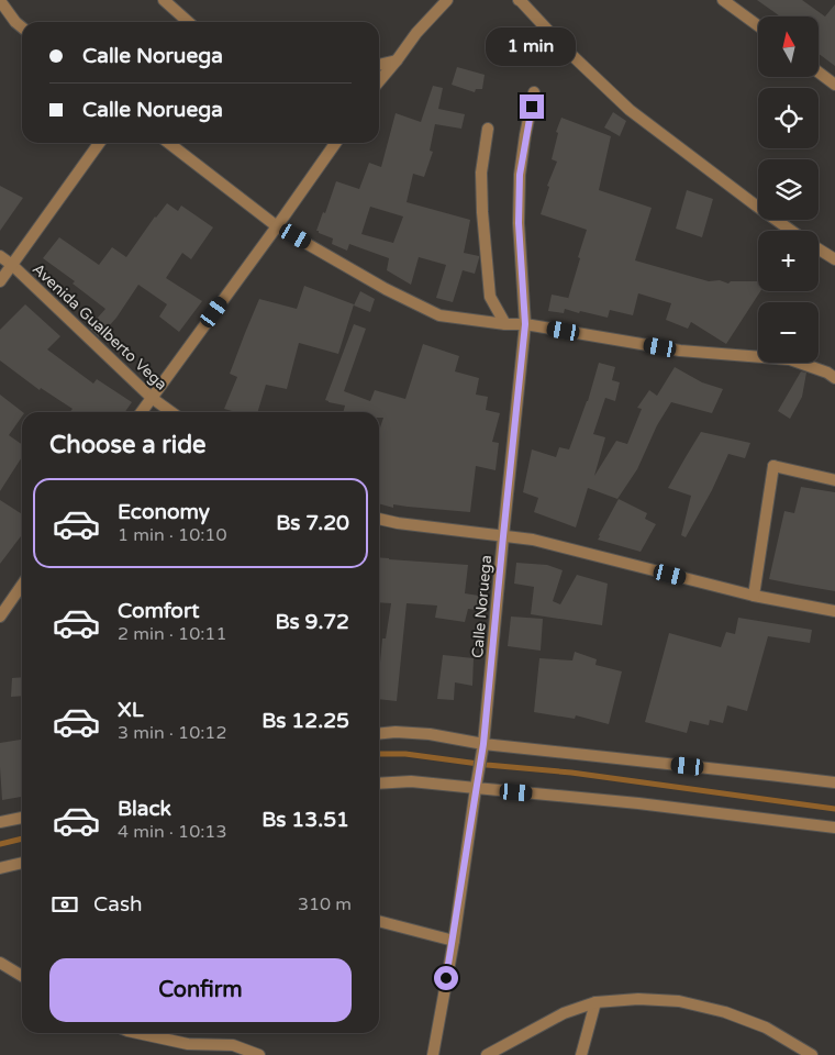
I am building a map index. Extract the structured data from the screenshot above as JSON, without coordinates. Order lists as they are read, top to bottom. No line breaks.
{"streets":{"street":["Avenida Gualberto Vega","Calle Noruega"]},"north":"top","page":{"map_buttons":["+","−"],"banner":["Calle Noruega","Calle Noruega"],"bubble":"1 min","heading":"Choose a ride","list":[{"name":"Economy","note":"1 min · 10:10","value":"Bs 7.20"},{"name":"Comfort","note":"2 min · 10:11","value":"Bs 9.72"},{"name":"XL","note":"3 min · 10:12","value":"Bs 12.25"},{"name":"Black","note":"4 min · 10:13","value":"Bs 13.51"}],"pay":["Cash","310 m"],"buttons":"Confirm"}}
